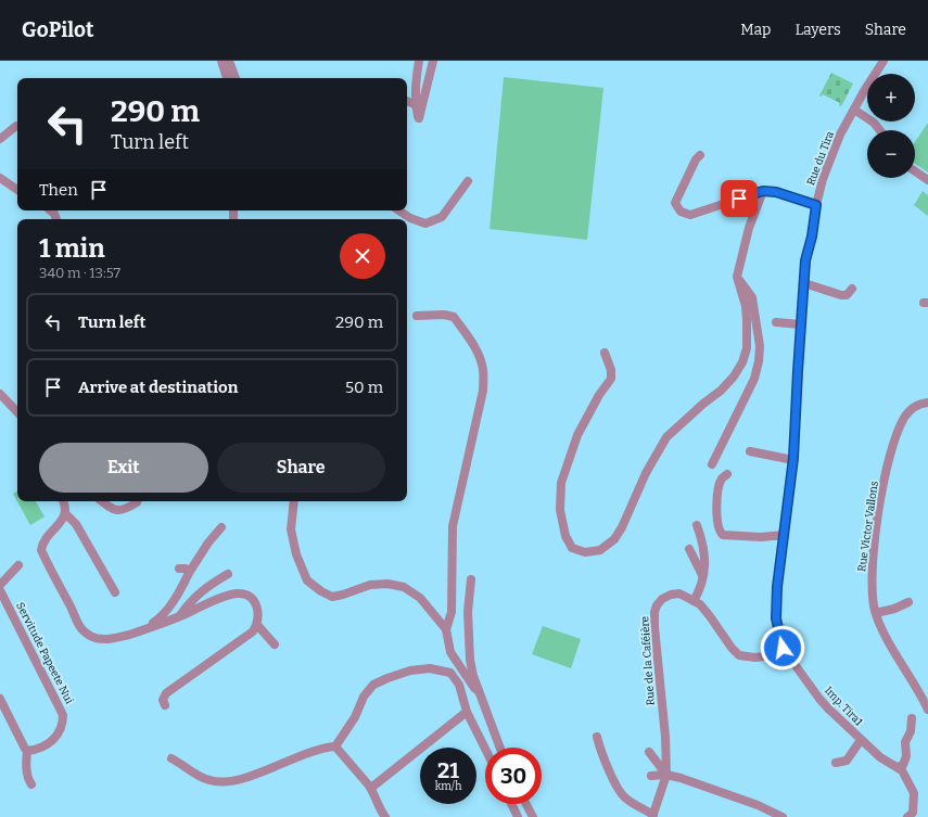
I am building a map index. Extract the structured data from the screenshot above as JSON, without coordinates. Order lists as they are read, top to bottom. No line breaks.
{"streets":{"street":["Rue du Tira","Rue Victor Vallons","Servitude Papeete Nui","Rue de la Caféière","Imp. Tira1"]},"crossings":[["Rue du Tira","Rue de la Caféière"],["Rue du Tira","Imp. Tira1"],["Rue de la Caféière","Imp. Tira1"]],"page":{"header":"GoPilot","nav":["Map","Layers","Share"],"map_buttons":["+","−"],"turn":["290 m","Turn left"],"then":"Then","heading":["1 min","340 m · 13:57"],"list":[{"name":"Turn left","value":"290 m"},{"name":"Arrive at destination","value":"50 m"}],"buttons":["Exit","Share"],"speed":"21 km/h","limit":"30"}}
